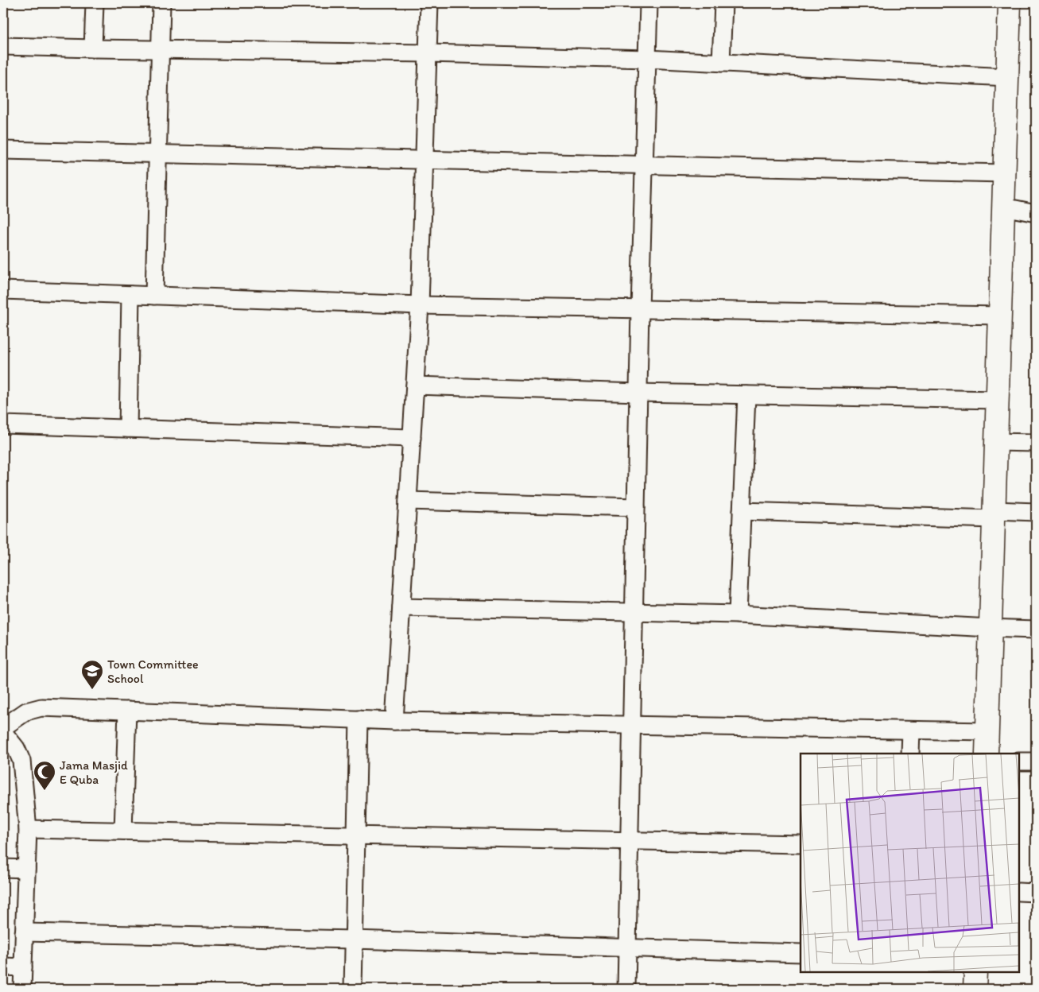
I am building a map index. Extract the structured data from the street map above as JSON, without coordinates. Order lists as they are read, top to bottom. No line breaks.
{"places":{"school or university":["Town Committee School"],"mosque":["Jama Masjid E Quba"]}}
